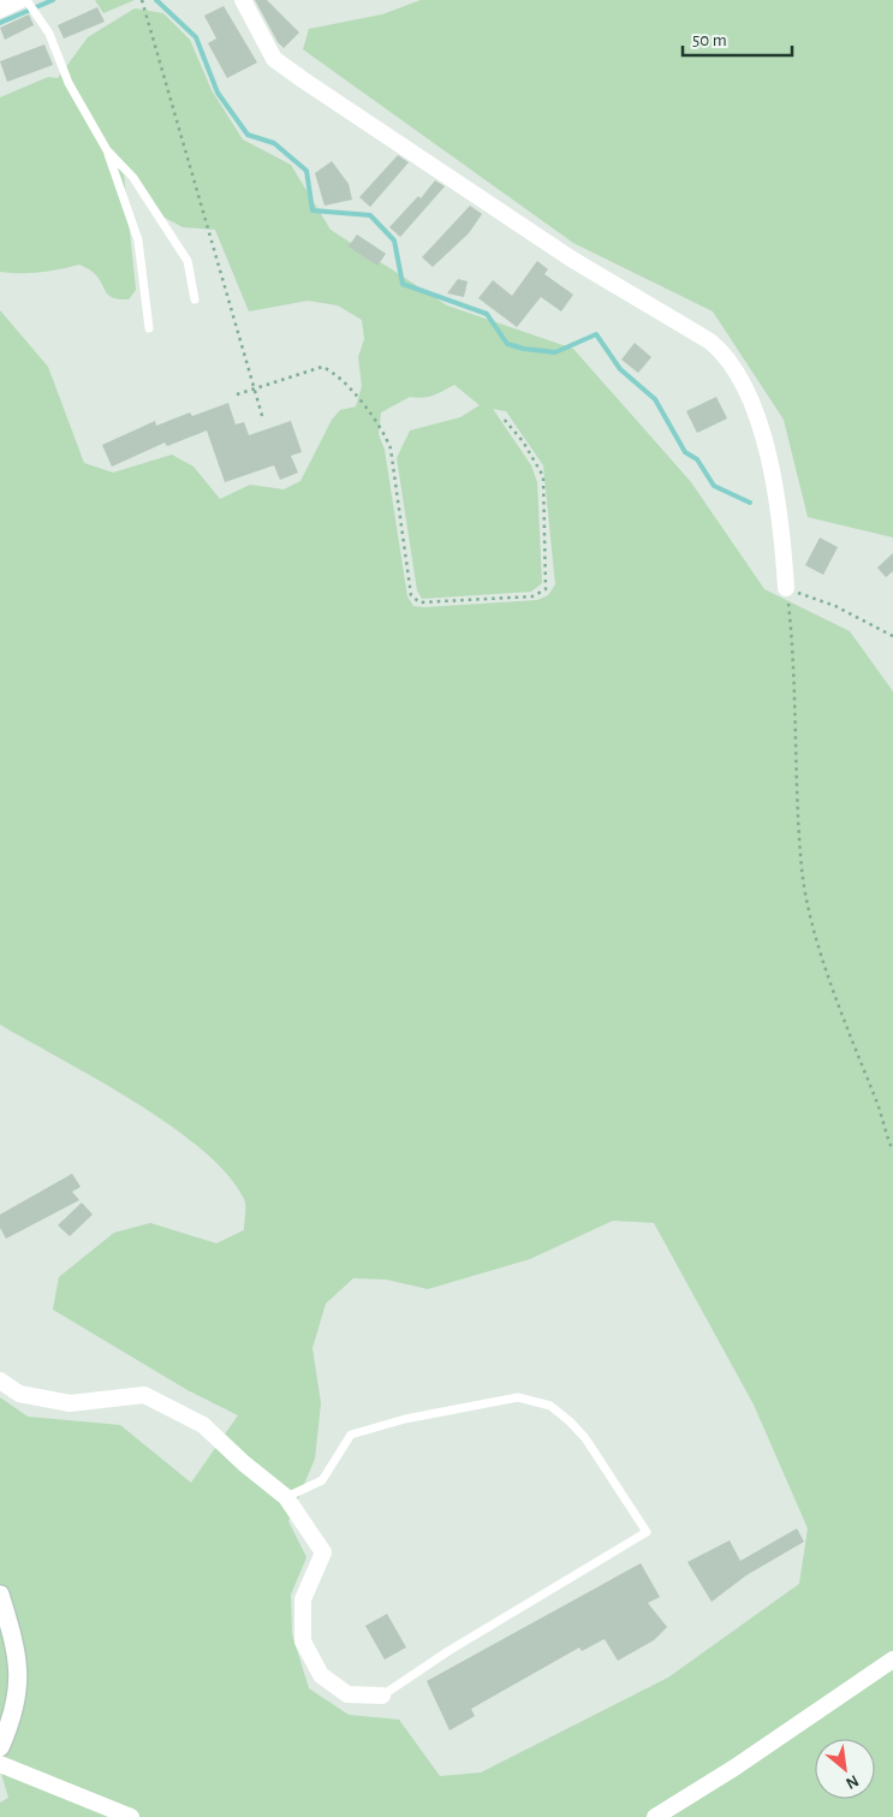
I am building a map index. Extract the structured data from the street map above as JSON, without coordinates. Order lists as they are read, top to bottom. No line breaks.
{"scale_bar":"50 m","north":"bottom right"}
